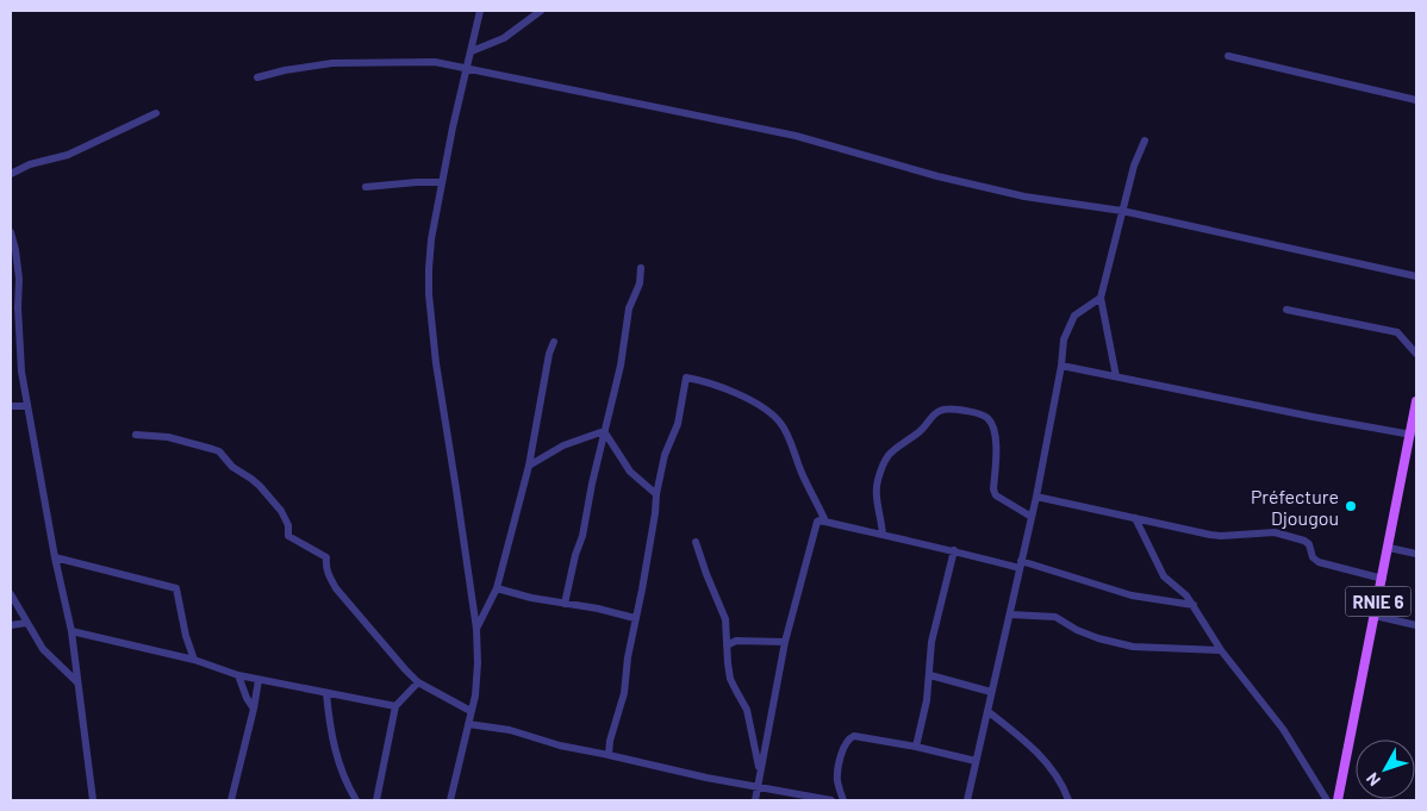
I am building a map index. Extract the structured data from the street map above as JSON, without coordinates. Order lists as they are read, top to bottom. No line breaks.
{"streets":{"main road":["RNIE 6"]},"places":["Préfecture Djougou"],"north":"bottom left"}
